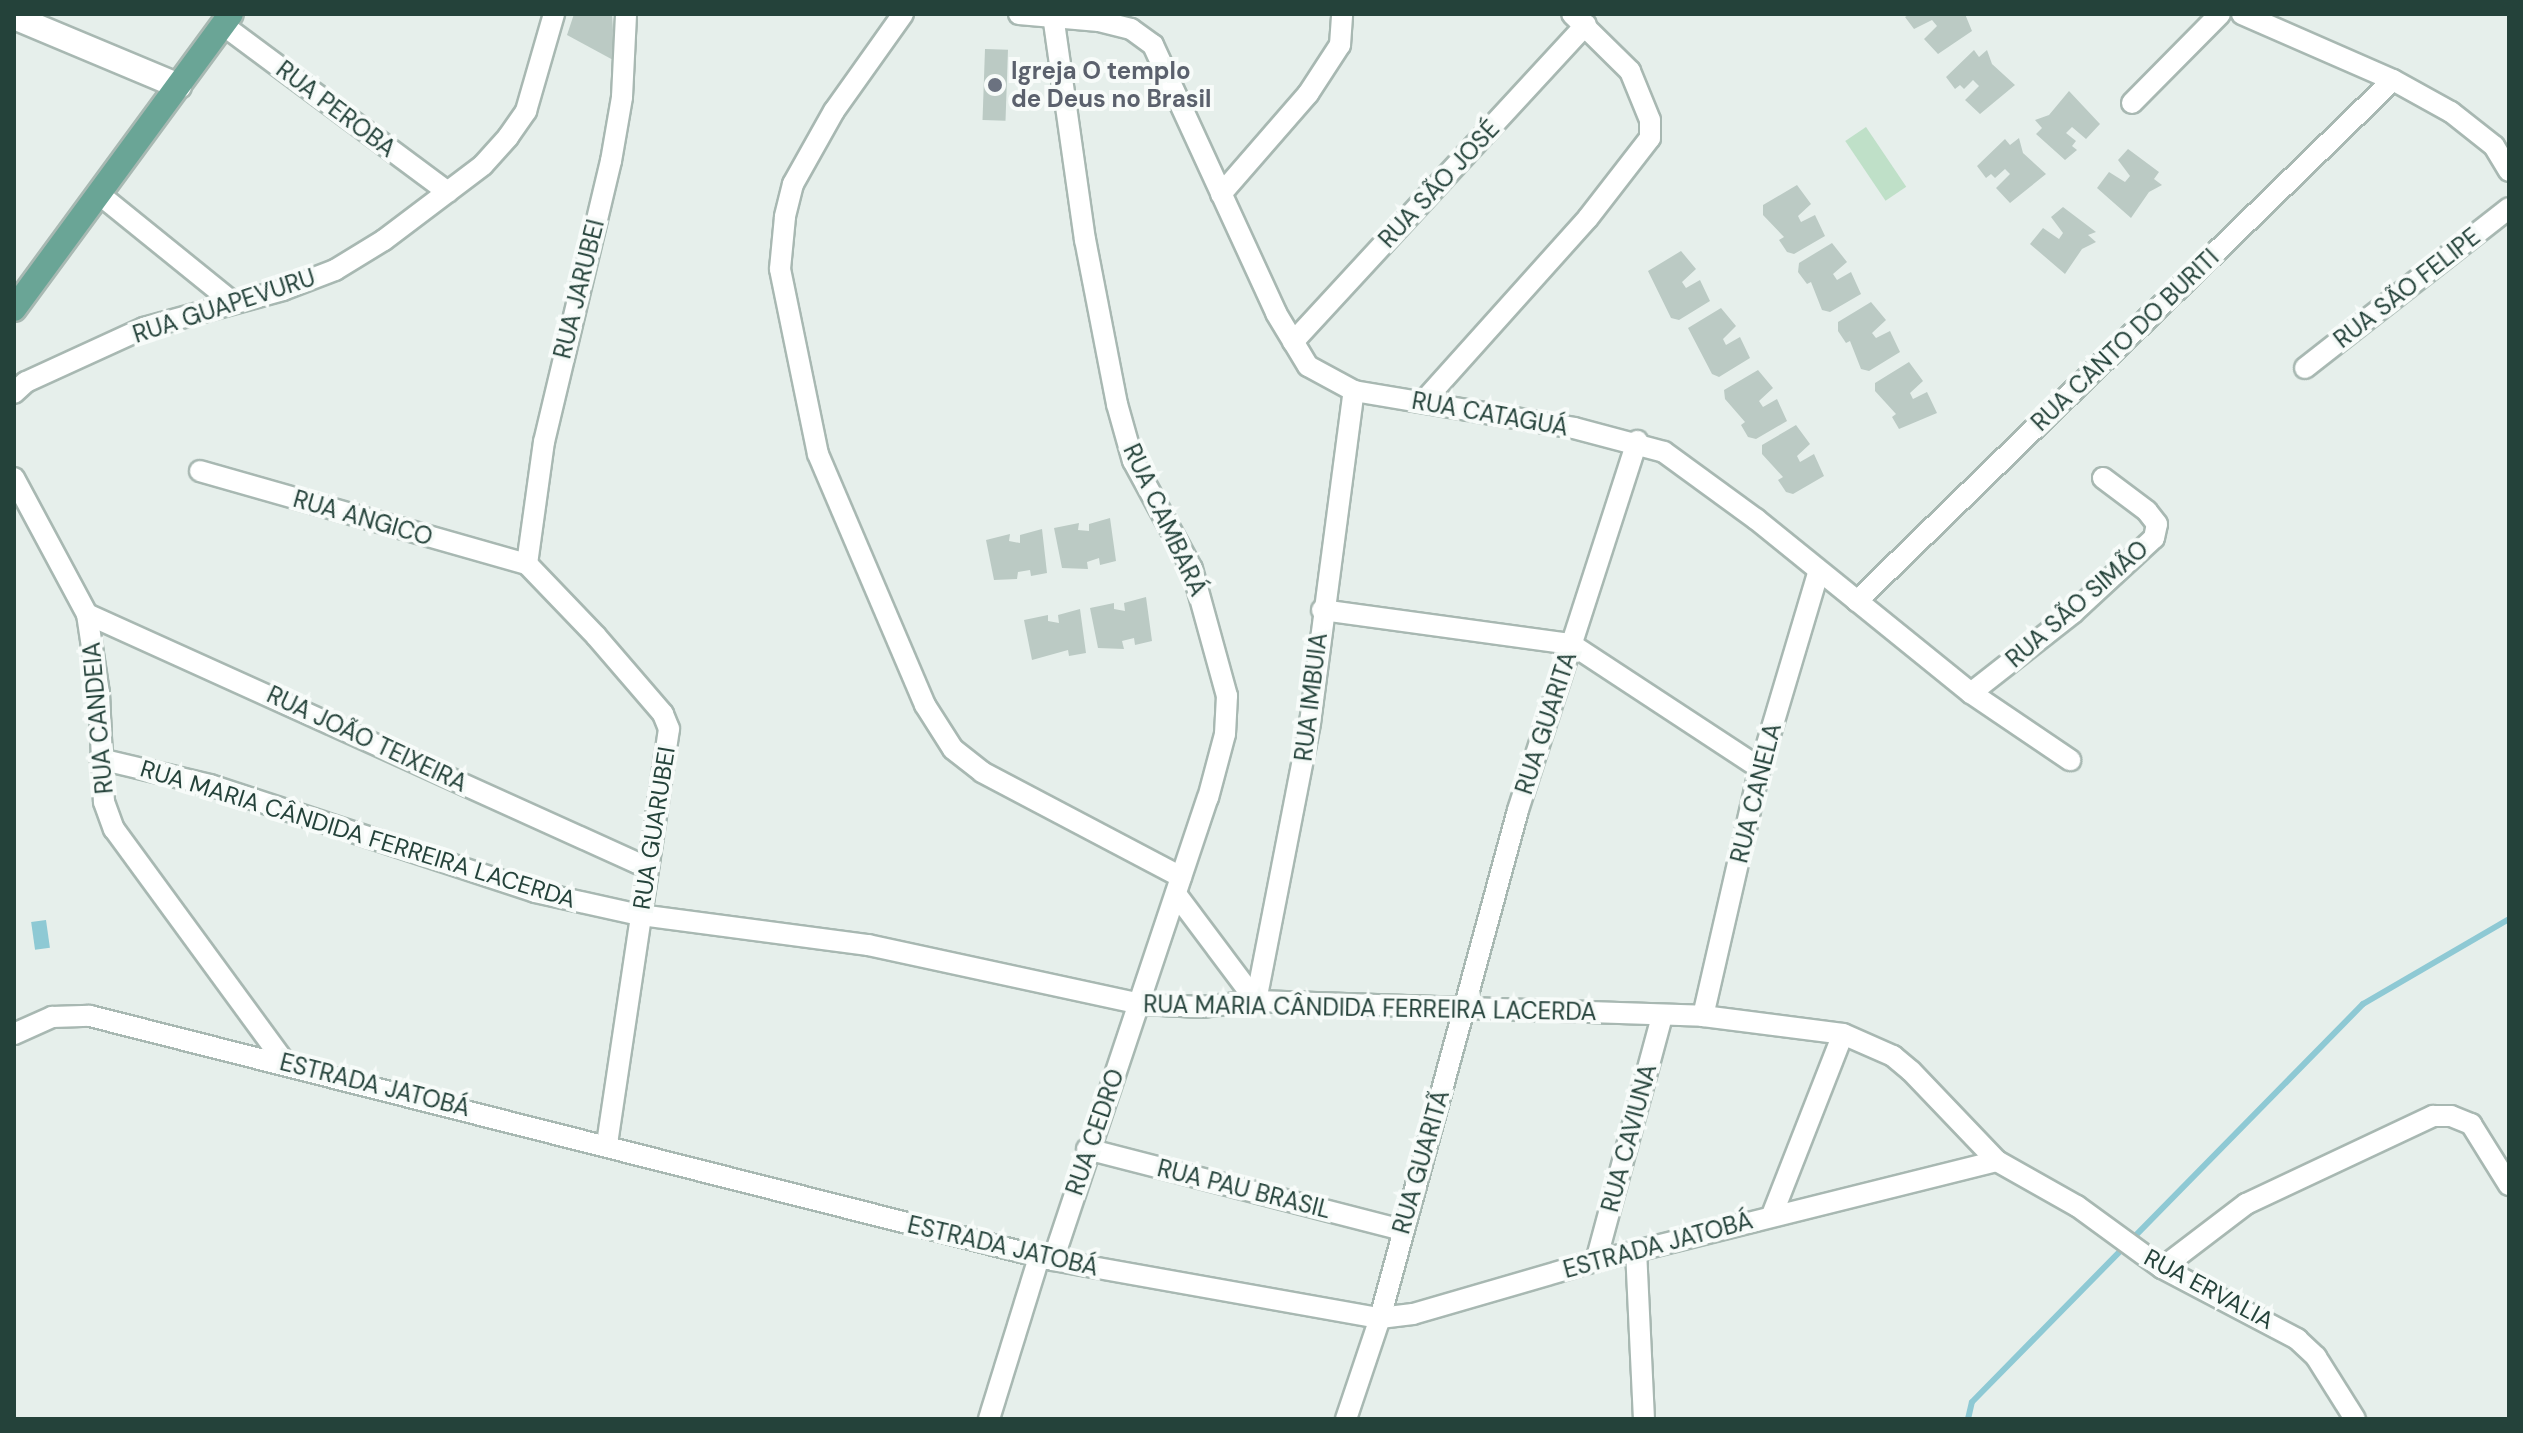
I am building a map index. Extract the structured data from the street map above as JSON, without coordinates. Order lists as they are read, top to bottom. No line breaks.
{"streets":{"street":["RUA PEROBA","RUA SÃO JOSÉ","RUA SÃO FELIPE","RUA JARUBEI","RUA GUAPEVURU","RUA CANTO DO BURITI","RUA CATAGUÁ","RUA ANGICO","RUA CAMBARÁ","RUA SÃO SIMÃO","RUA IMBUIA","RUA CANDEIA","RUA GUARITA","RUA JOÃO TEIXEIRA","RUA CANELA","RUA GUARUBEI","RUA MARIA CÂNDIDA FERREIRA LACERDA","ESTRADA JATOBÁ","RUA CEDRO","RUA CAVIUNA","RUA GUARITÃ","RUA PAU BRASIL","RUA ERVALIA"]},"crossings":[["RUA PEROBA","RUA GUAPEVURU"],["RUA SÃO JOSÉ","RUA CATAGUÁ"],["RUA JARUBEI","RUA ANGICO"],["RUA JARUBEI","RUA GUARUBEI"],["RUA CANTO DO BURITI","RUA CATAGUÁ"],["RUA CATAGUÁ","RUA CAMBARÁ"],["RUA CATAGUÁ","RUA SÃO SIMÃO"],["RUA CATAGUÁ","RUA IMBUIA"],["RUA CATAGUÁ","RUA GUARITA"],["RUA CATAGUÁ","RUA CANELA"],["RUA ANGICO","RUA GUARUBEI"],["RUA CAMBARÁ","RUA MARIA CÂNDIDA FERREIRA LACERDA"],["RUA CAMBARÁ","RUA CEDRO"],["RUA IMBUIA","RUA MARIA CÂNDIDA FERREIRA LACERDA"],["RUA CANDEIA","RUA JOÃO TEIXEIRA"],["RUA CANDEIA","RUA MARIA CÂNDIDA FERREIRA LACERDA"],["RUA CANDEIA","ESTRADA JATOBÁ"],["RUA GUARITA","RUA MARIA CÂNDIDA FERREIRA LACERDA"],["RUA GUARITA","RUA GUARITÃ"],["RUA JOÃO TEIXEIRA","RUA GUARUBEI"],["RUA CANELA","RUA MARIA CÂNDIDA FERREIRA LACERDA"],["RUA GUARUBEI","RUA MARIA CÂNDIDA FERREIRA LACERDA"],["RUA GUARUBEI","ESTRADA JATOBÁ"],["RUA MARIA CÂNDIDA FERREIRA LACERDA","ESTRADA JATOBÁ"],["RUA MARIA CÂNDIDA FERREIRA LACERDA","RUA CEDRO"],["RUA MARIA CÂNDIDA FERREIRA LACERDA","RUA CAVIUNA"],["RUA MARIA CÂNDIDA FERREIRA LACERDA","RUA GUARITÃ"],["RUA MARIA CÂNDIDA FERREIRA LACERDA","RUA ERVALIA"],["ESTRADA JATOBÁ","RUA CEDRO"],["ESTRADA JATOBÁ","RUA CAVIUNA"],["ESTRADA JATOBÁ","RUA GUARITÃ"],["ESTRADA JATOBÁ","RUA ERVALIA"],["RUA CEDRO","RUA PAU BRASIL"],["RUA GUARITÃ","RUA PAU BRASIL"]],"places":["Igreja O templo de Deus no Brasil"]}
